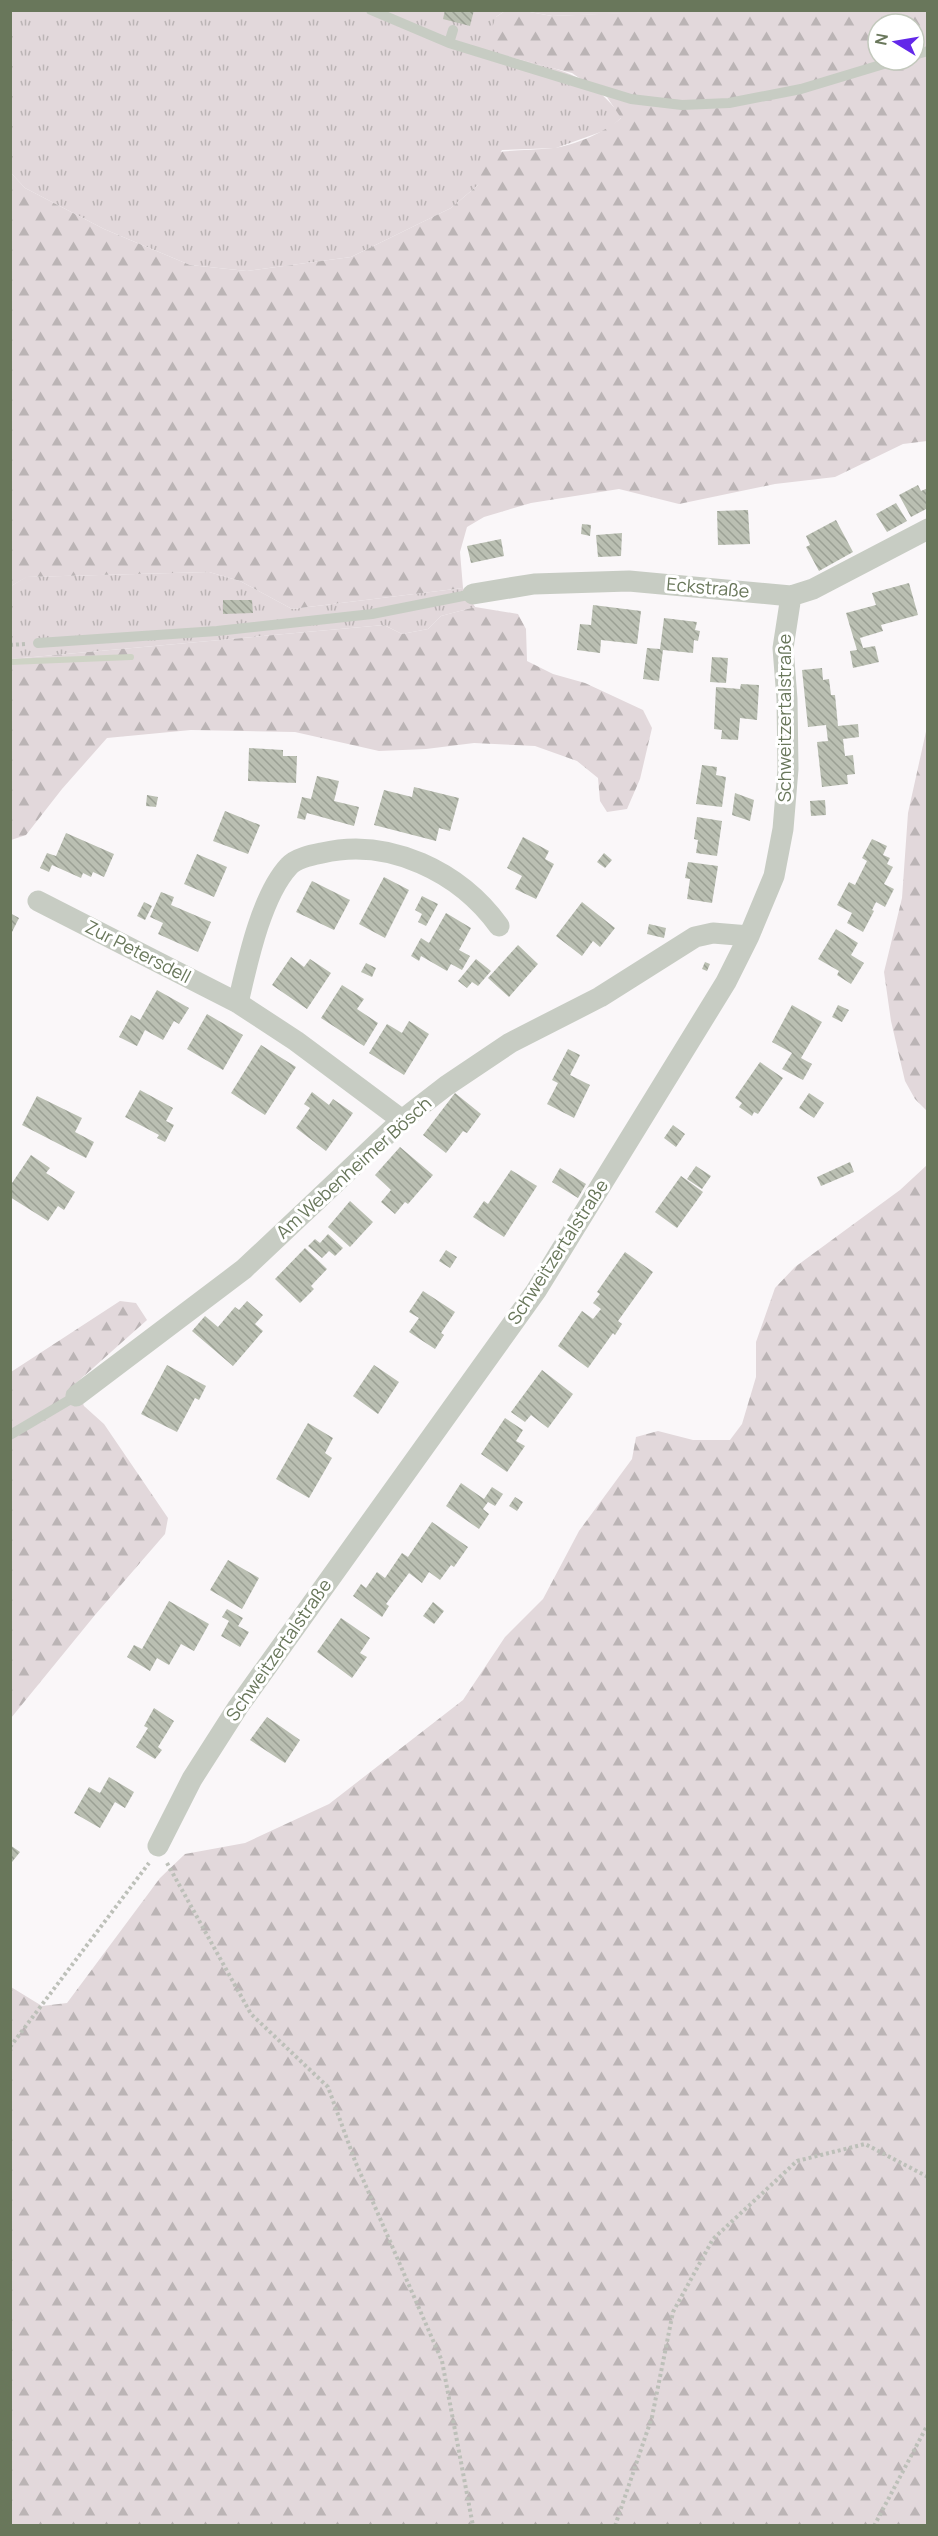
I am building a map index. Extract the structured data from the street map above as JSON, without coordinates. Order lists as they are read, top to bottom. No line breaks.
{"streets":{"street":["Eckstraße","Schweitzertalstraße","Zur Petersdell","Am Webenheimer Bösch"]},"crossings":[["Eckstraße","Schweitzertalstraße"],["Schweitzertalstraße","Am Webenheimer Bösch"],["Zur Petersdell","Am Webenheimer Bösch"]],"north":"left"}
